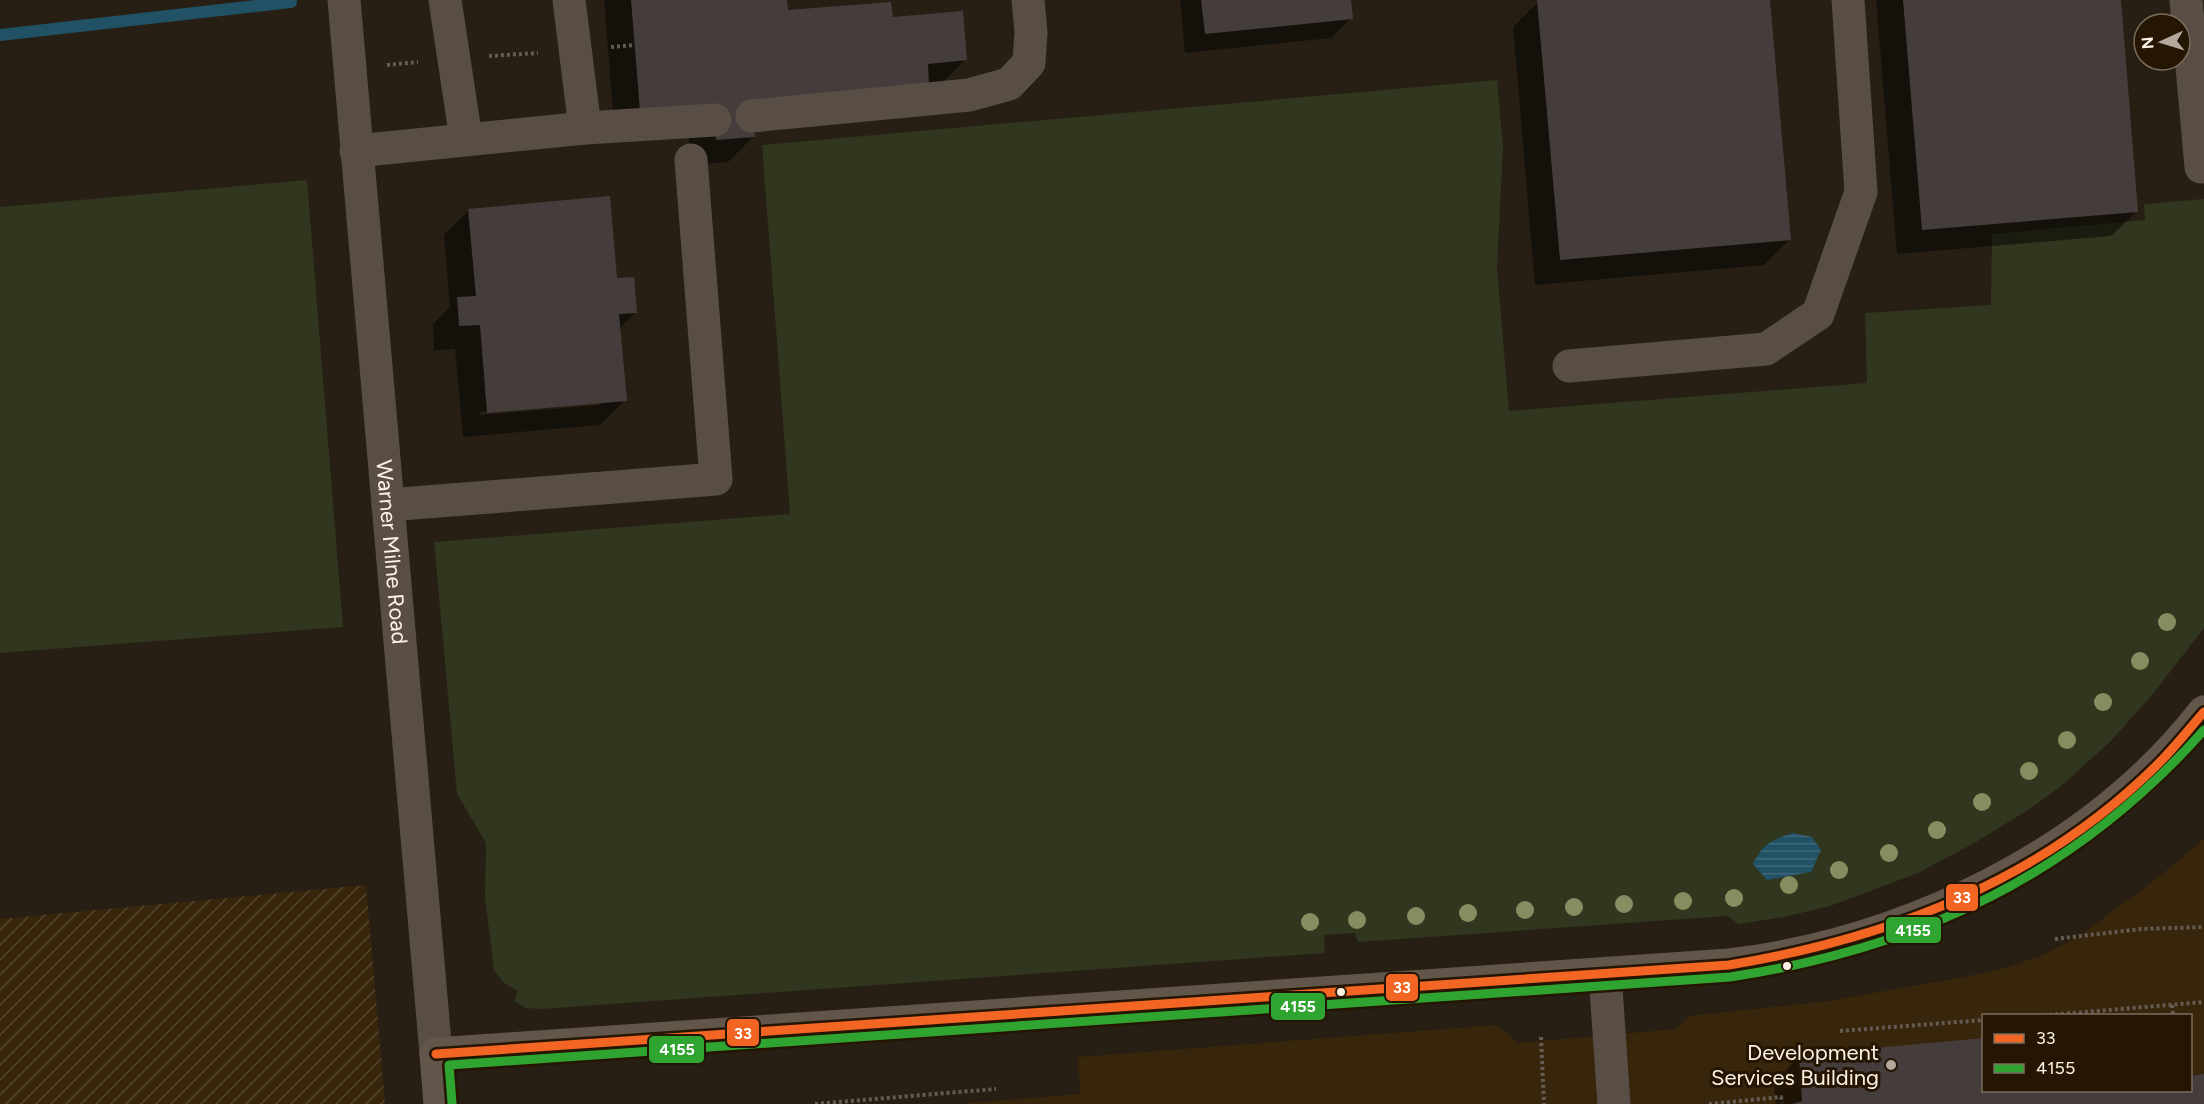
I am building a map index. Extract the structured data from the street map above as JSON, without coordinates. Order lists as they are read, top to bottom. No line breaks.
{"streets":{"main road":["Warner Milne Road"]},"places":["Development Services Building"],"lines":["transit line 33","transit line 4155"],"legend":["33","4155"],"north":"left"}
